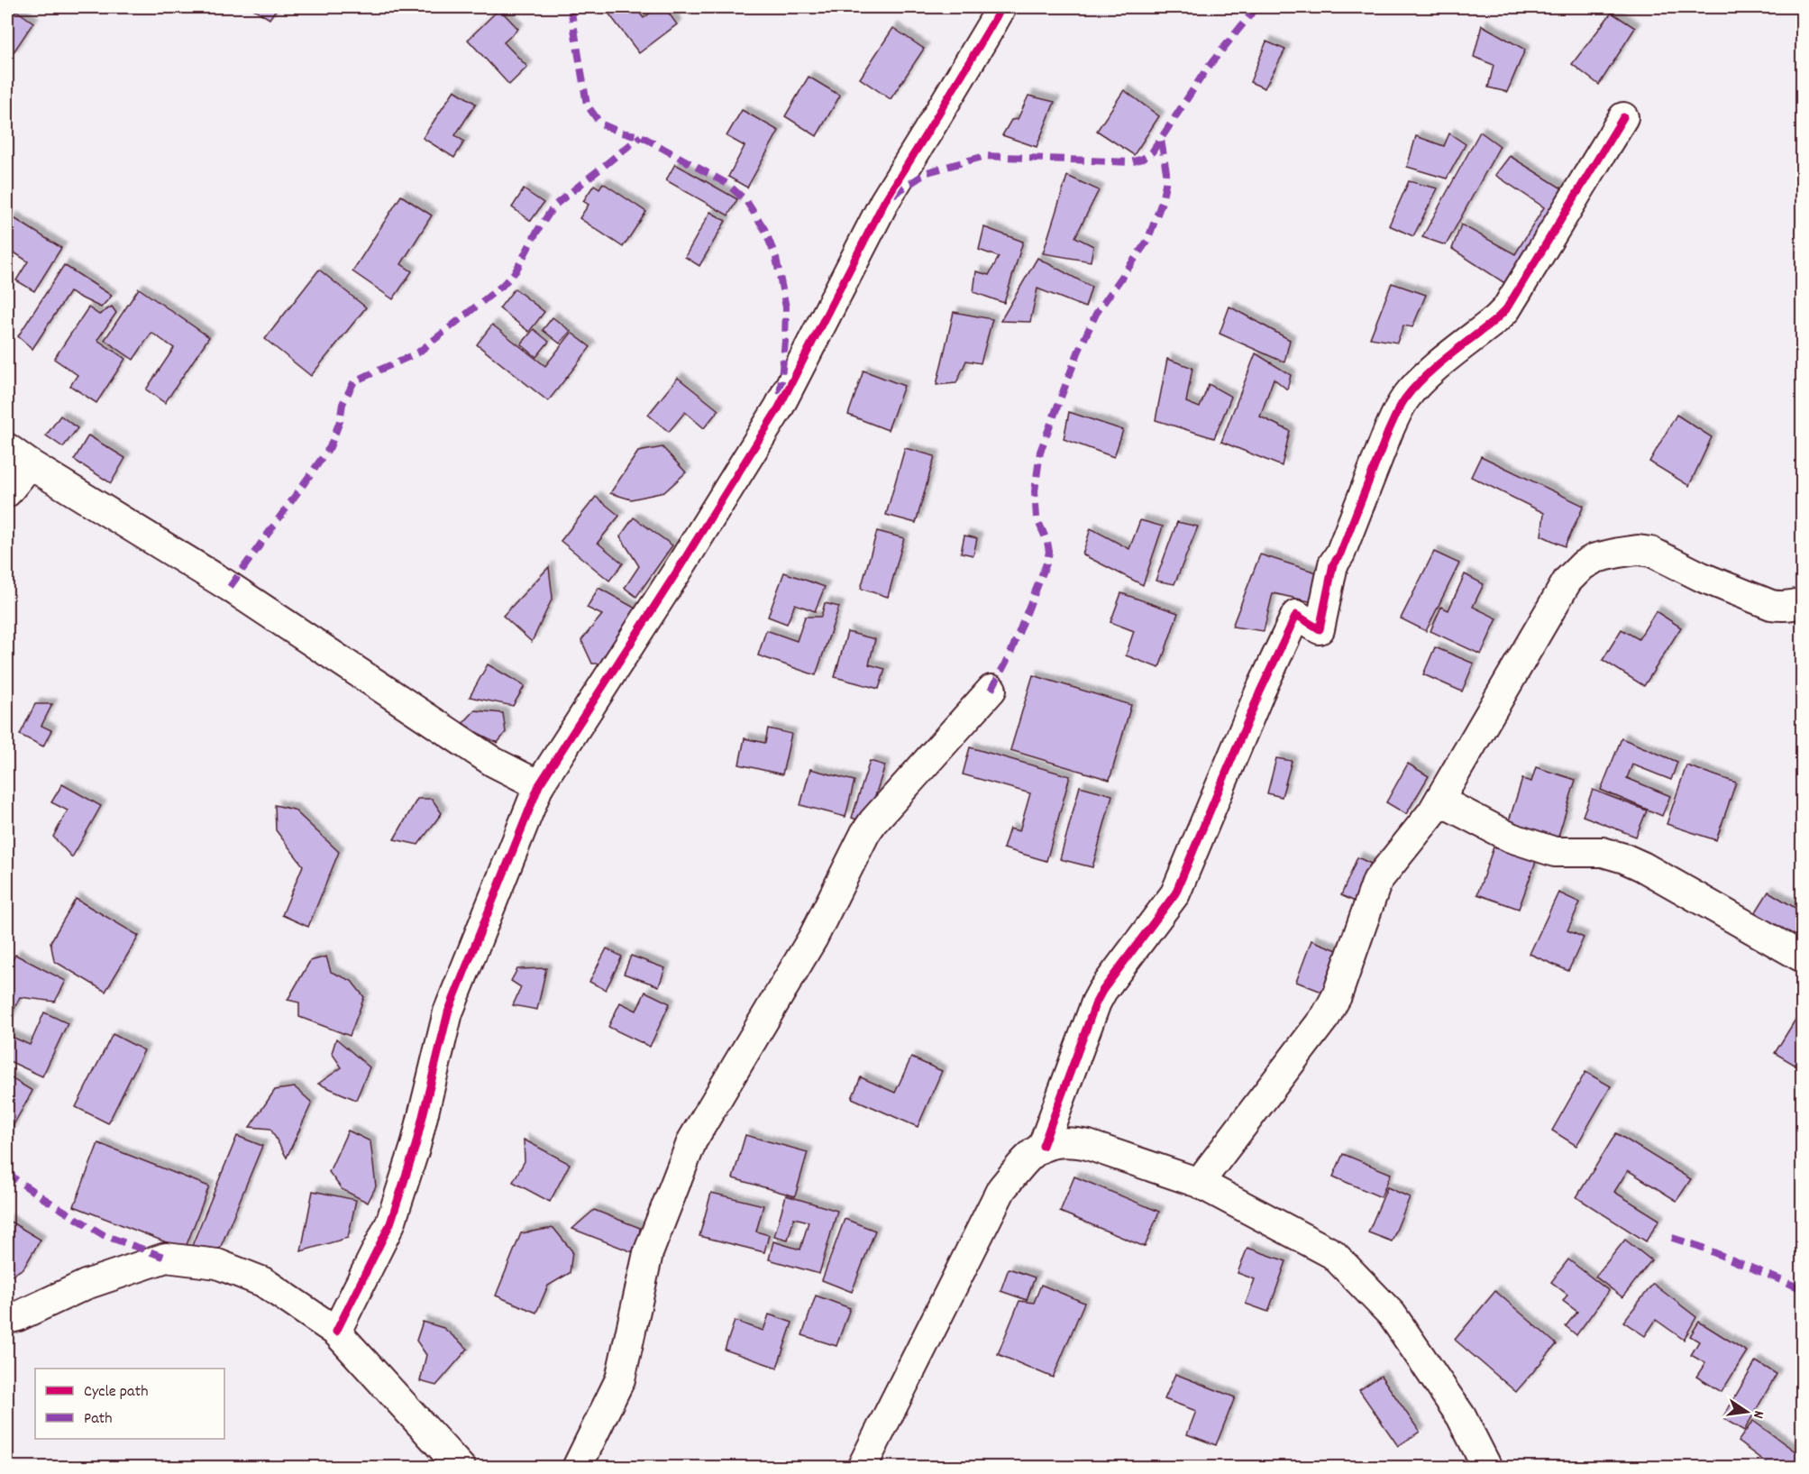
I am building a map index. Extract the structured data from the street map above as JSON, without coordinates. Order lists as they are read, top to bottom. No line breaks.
{"legend":["Cycle path","Path"],"north":"right"}
